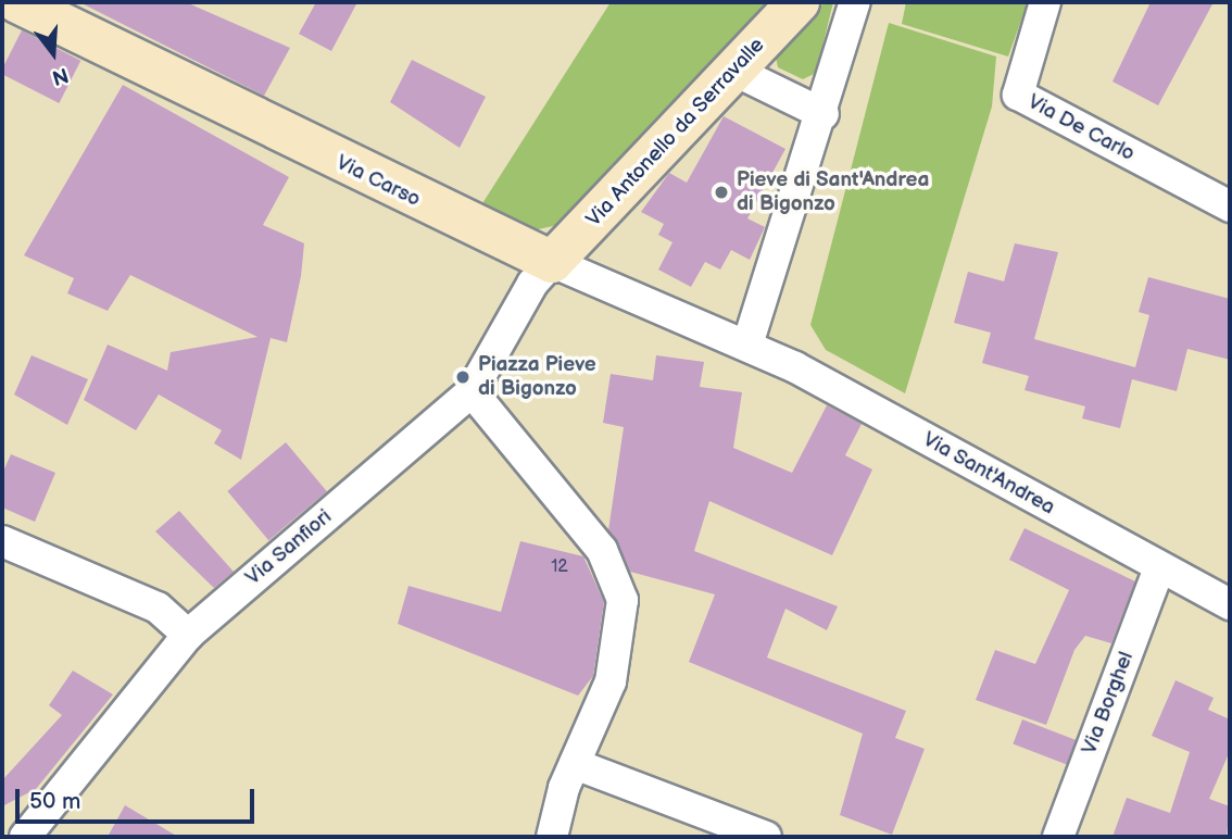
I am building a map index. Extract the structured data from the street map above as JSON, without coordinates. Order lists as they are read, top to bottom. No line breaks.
{"streets":{"street":["Via De Carlo","Via Antonello da Serravalle","Via Carso","Via Sant'Andrea","Via Sanfiori","Via Borghel"]},"crossings":[["Via Antonello da Serravalle","Via Carso"],["Via Antonello da Serravalle","Via Sanfiori"],["Via Carso","Via Sant'Andrea"],["Via Carso","Via Sanfiori"],["Via Sant'Andrea","Via Borghel"]],"places":["Pieve di Sant'Andrea di Bigonzo","Piazza Pieve di Bigonzo"],"house_numbers":["12"],"scale_bar":"50 m","north":"bottom"}
